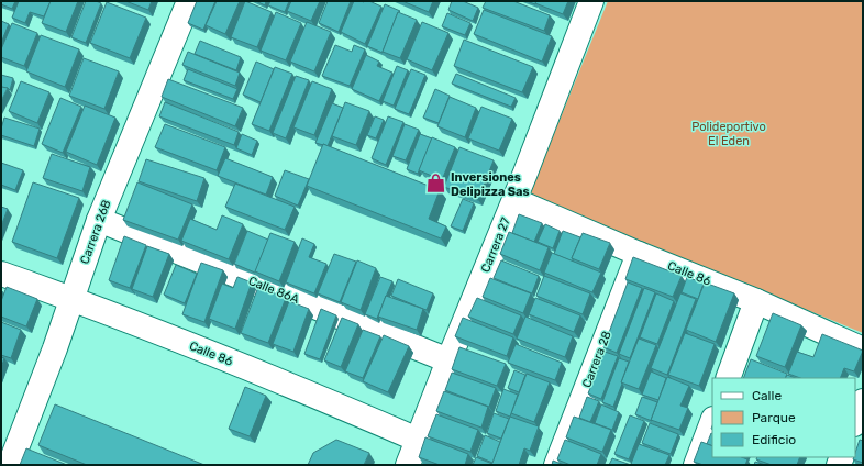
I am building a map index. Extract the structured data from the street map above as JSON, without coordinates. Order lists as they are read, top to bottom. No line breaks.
{"streets":{"street":["Carrera 26B","Carrera 27","Calle 86","Calle 86A","Carrera 28"]},"crossings":[["Carrera 26B","Calle 86"],["Carrera 26B","Calle 86A"],["Carrera 27","Calle 86"],["Carrera 27","Calle 86A"],["Calle 86","Carrera 28"]],"parks":["Polideportivo El Eden"],"places":{"shop":["Inversiones Delipizza Sas"]},"legend":["Calle","Parque","Edificio"]}
